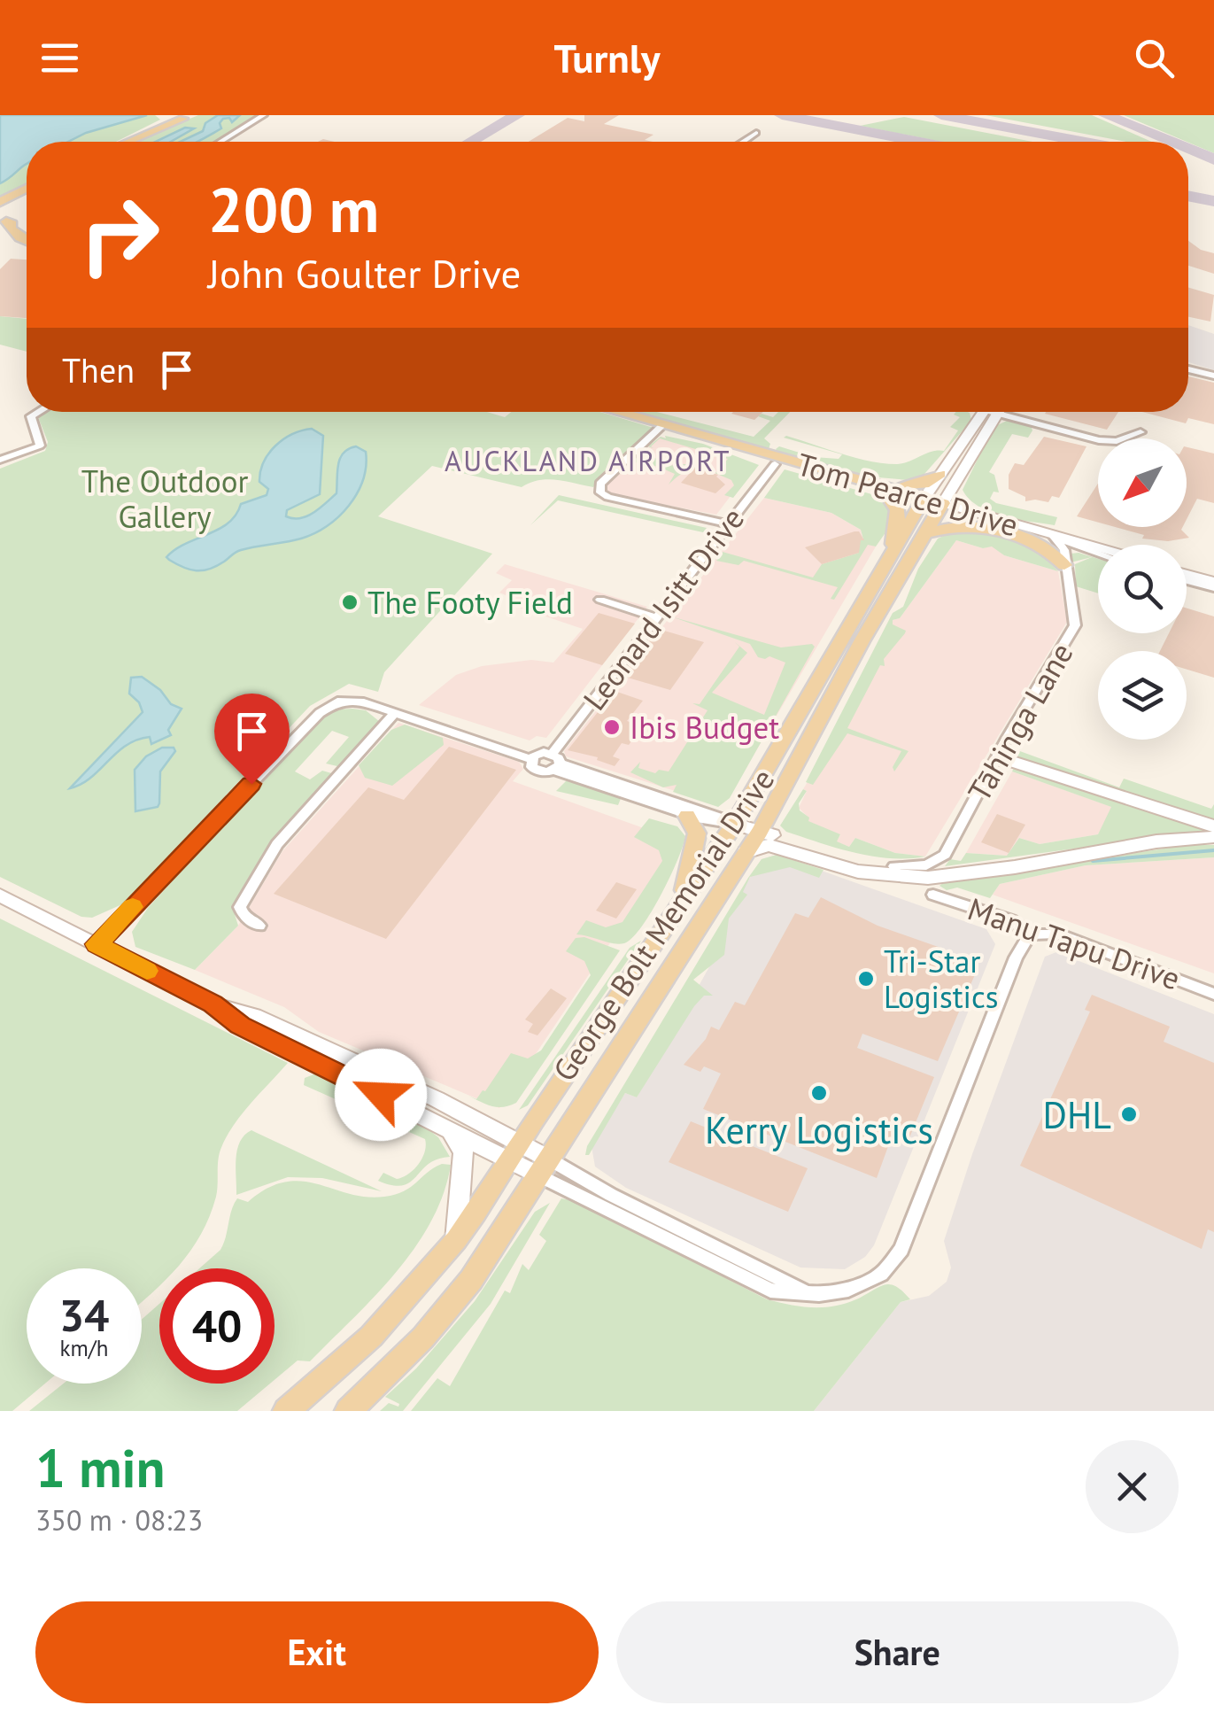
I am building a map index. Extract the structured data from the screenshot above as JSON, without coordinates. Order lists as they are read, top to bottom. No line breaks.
{"streets":{"main road":["Tom Pearce Drive","George Bolt Memorial Drive"],"street":["Leonard Isitt Drive","Tāhinga Lane","Manu Tapu Drive"]},"crossings":[["Tom Pearce Drive","Leonard Isitt Drive"],["Tom Pearce Drive","Tāhinga Lane"],["Tom Pearce Drive","George Bolt Memorial Drive"]],"districts":["AUCKLAND AIRPORT"],"parks":["The Outdoor Gallery"],"places":["The Footy Field","Ibis Budget","Tri-Star Logistics","Kerry Logistics","DHL"],"north":"bottom left","page":{"header":"Turnly","turn":["200 m","John Goulter Drive"],"then":"Then","speed":"34 km/h","limit":"40","heading":["1 min","350 m · 08:23"],"buttons":["Exit","Share"]}}
